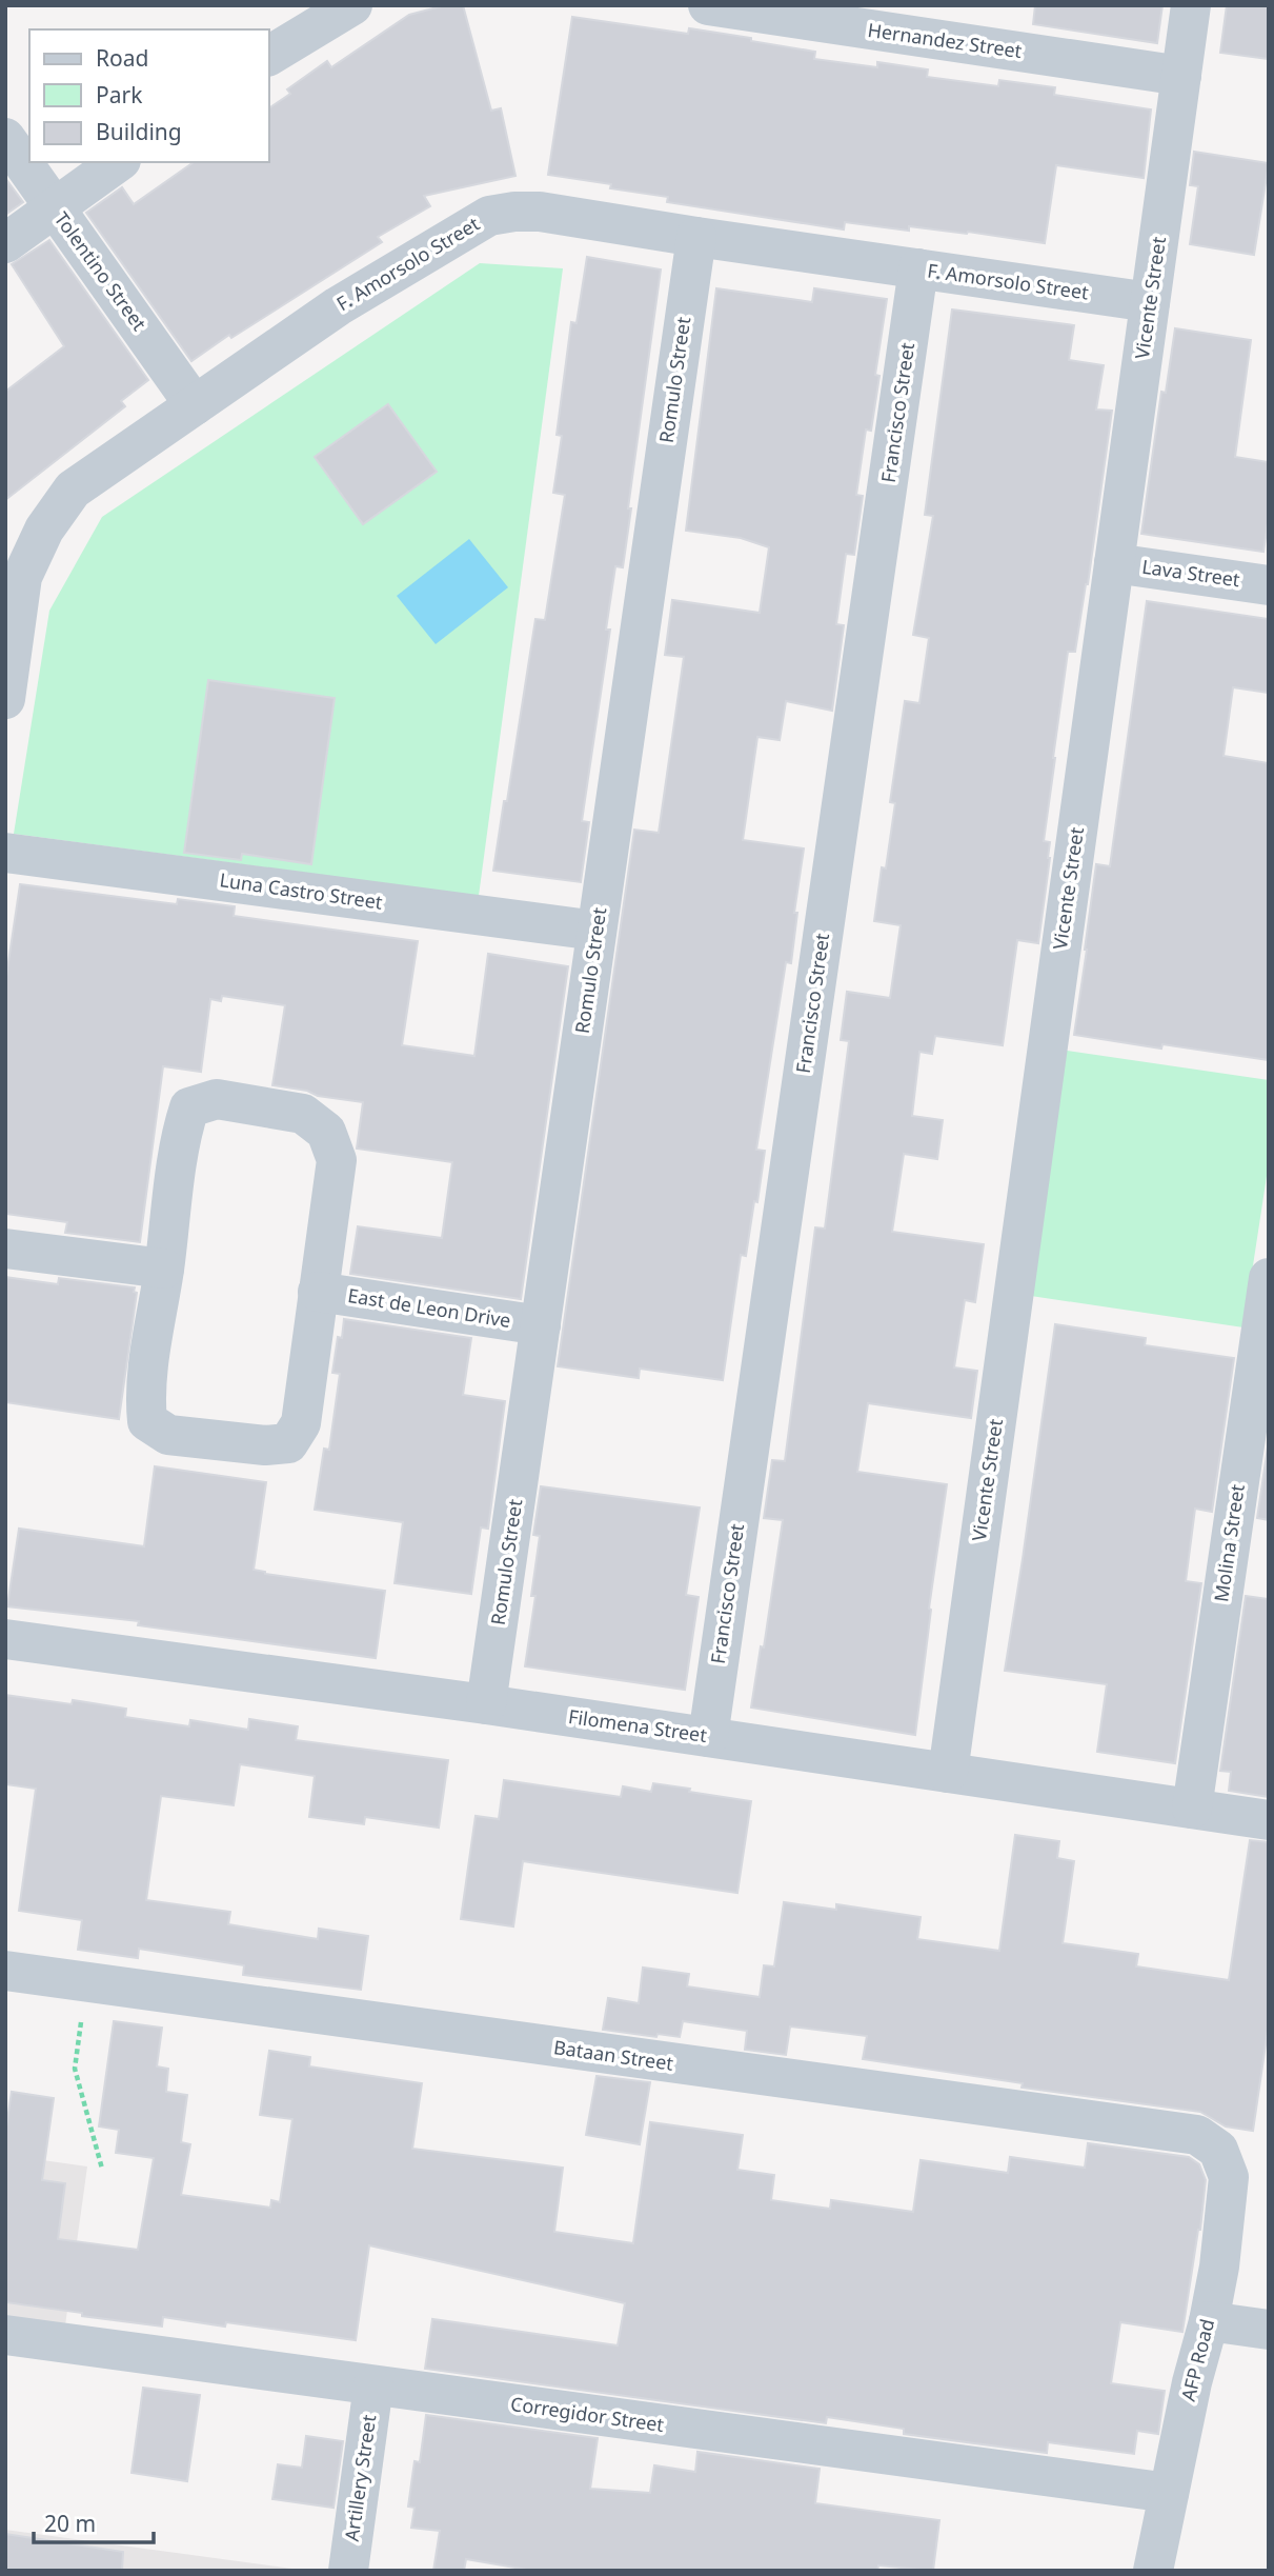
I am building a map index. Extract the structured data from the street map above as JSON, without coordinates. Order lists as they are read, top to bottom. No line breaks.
{"streets":{"street":["Hernandez Street","F. Amorsolo Street","Tolentino Street","Vicente Street","Romulo Street","Francisco Street","Lava Street","Luna Castro Street","East de Leon Drive","Molina Street","Filomena Street","Bataan Street","AFP Road","Corregidor Street","Artillery Street"]},"crossings":[["Hernandez Street","Vicente Street"],["F. Amorsolo Street","Tolentino Street"],["F. Amorsolo Street","Vicente Street"],["F. Amorsolo Street","Romulo Street"],["F. Amorsolo Street","Francisco Street"],["Vicente Street","Lava Street"],["Vicente Street","Filomena Street"],["Romulo Street","Luna Castro Street"],["Romulo Street","East de Leon Drive"],["Romulo Street","Filomena Street"],["Francisco Street","Filomena Street"],["Molina Street","Filomena Street"],["Bataan Street","AFP Road"],["AFP Road","Corregidor Street"],["Corregidor Street","Artillery Street"]],"legend":["Road","Park","Building"],"scale_bar":"20 m"}
